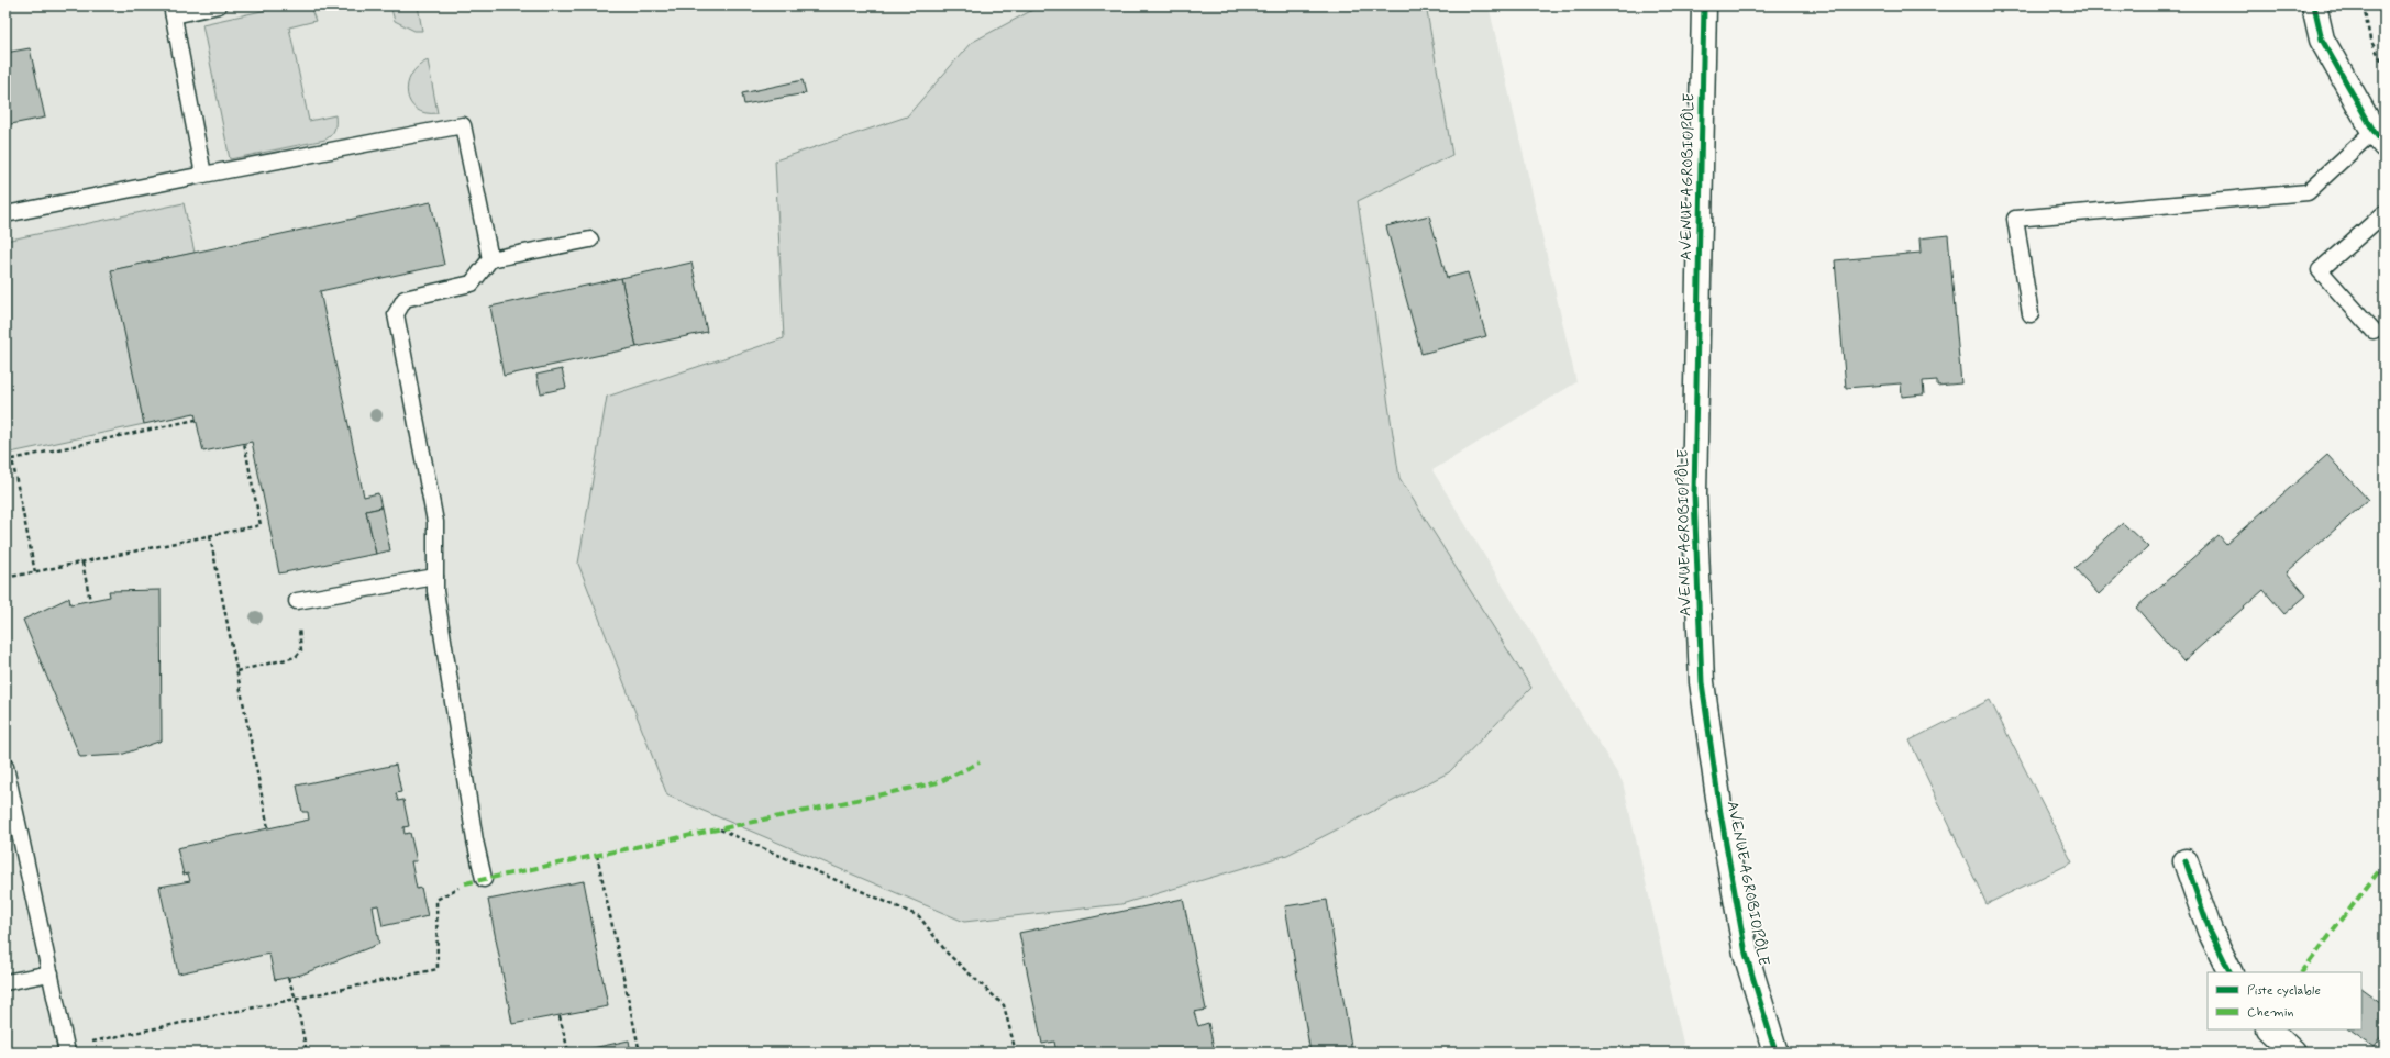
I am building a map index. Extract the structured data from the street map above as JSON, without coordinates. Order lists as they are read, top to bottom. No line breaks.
{"streets":{"street":["AVENUE AGROBIOPÔLE"]},"legend":["Piste cyclable","Chemin"]}
